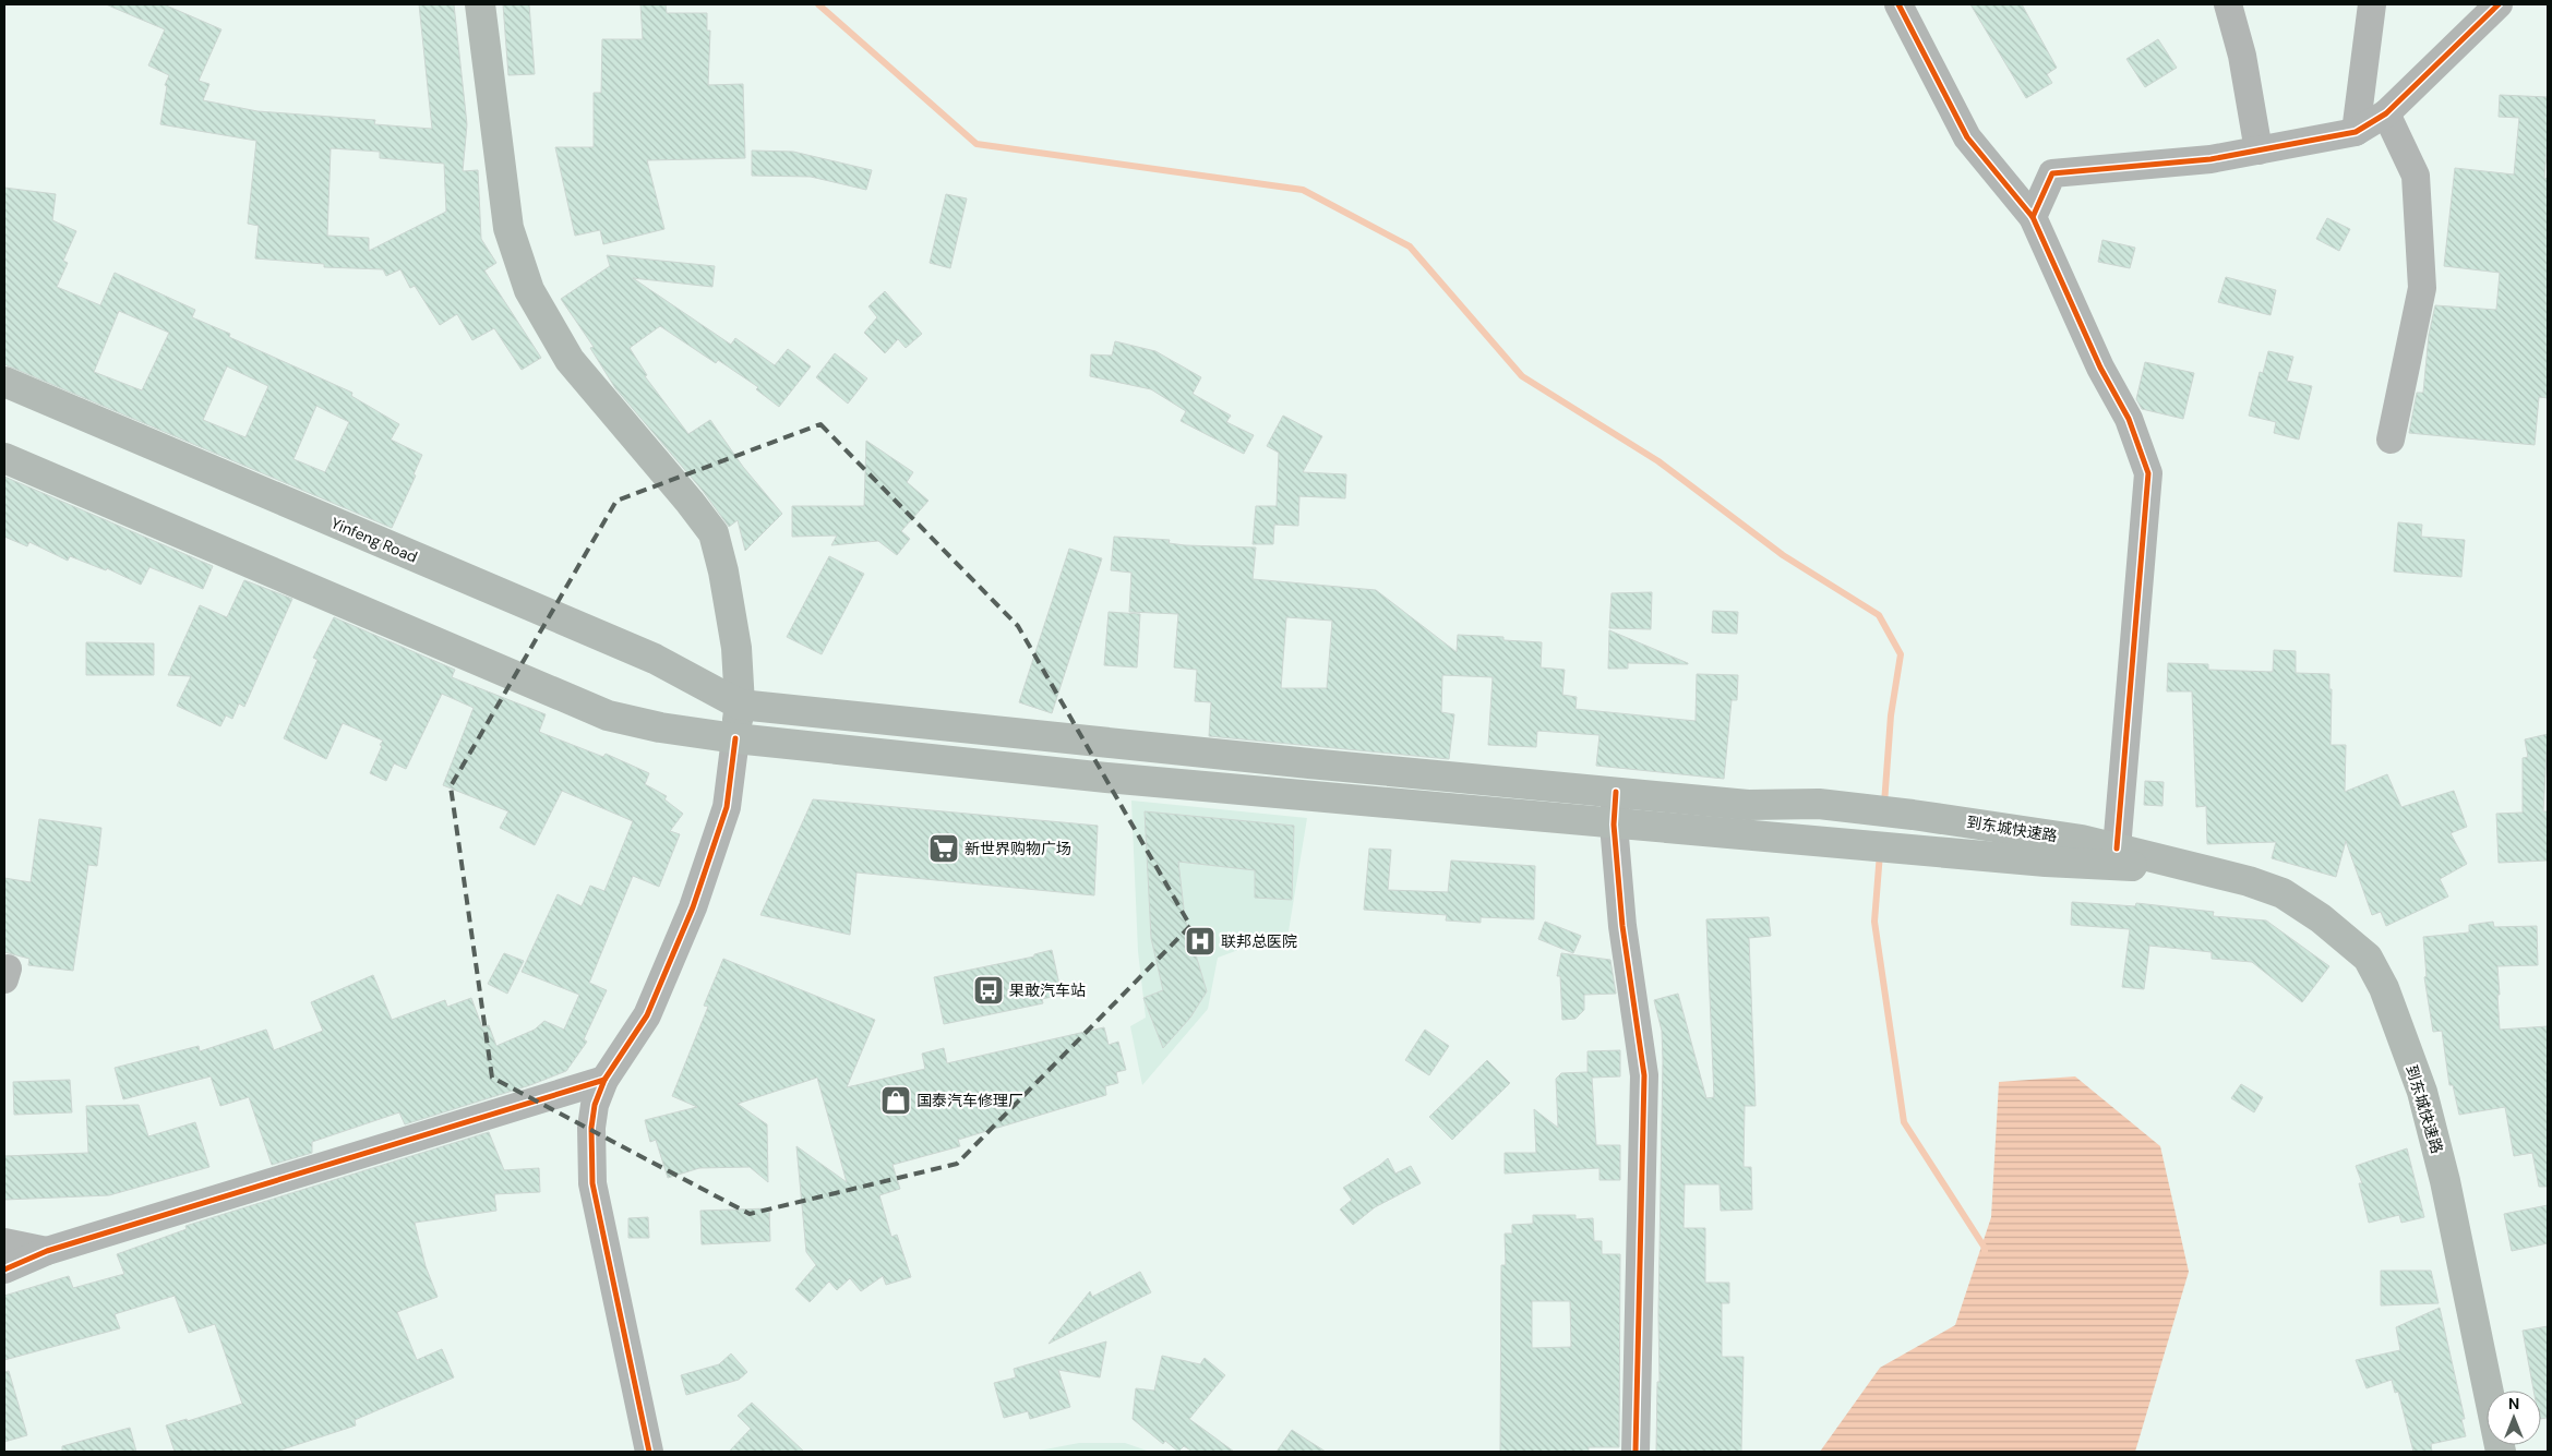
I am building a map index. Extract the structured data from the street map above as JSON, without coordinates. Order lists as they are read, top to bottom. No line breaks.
{"streets":{"main road":["Yinfeng Road","到东城快速路"]},"crossings":[["Yinfeng Road","到东城快速路"]],"places":{"supermarket":["新世界购物广场"],"hospital":["联邦总医院"],"bus stop":["果敢汽车站"],"shop":["国泰汽车修理厂"]},"north":"top"}
